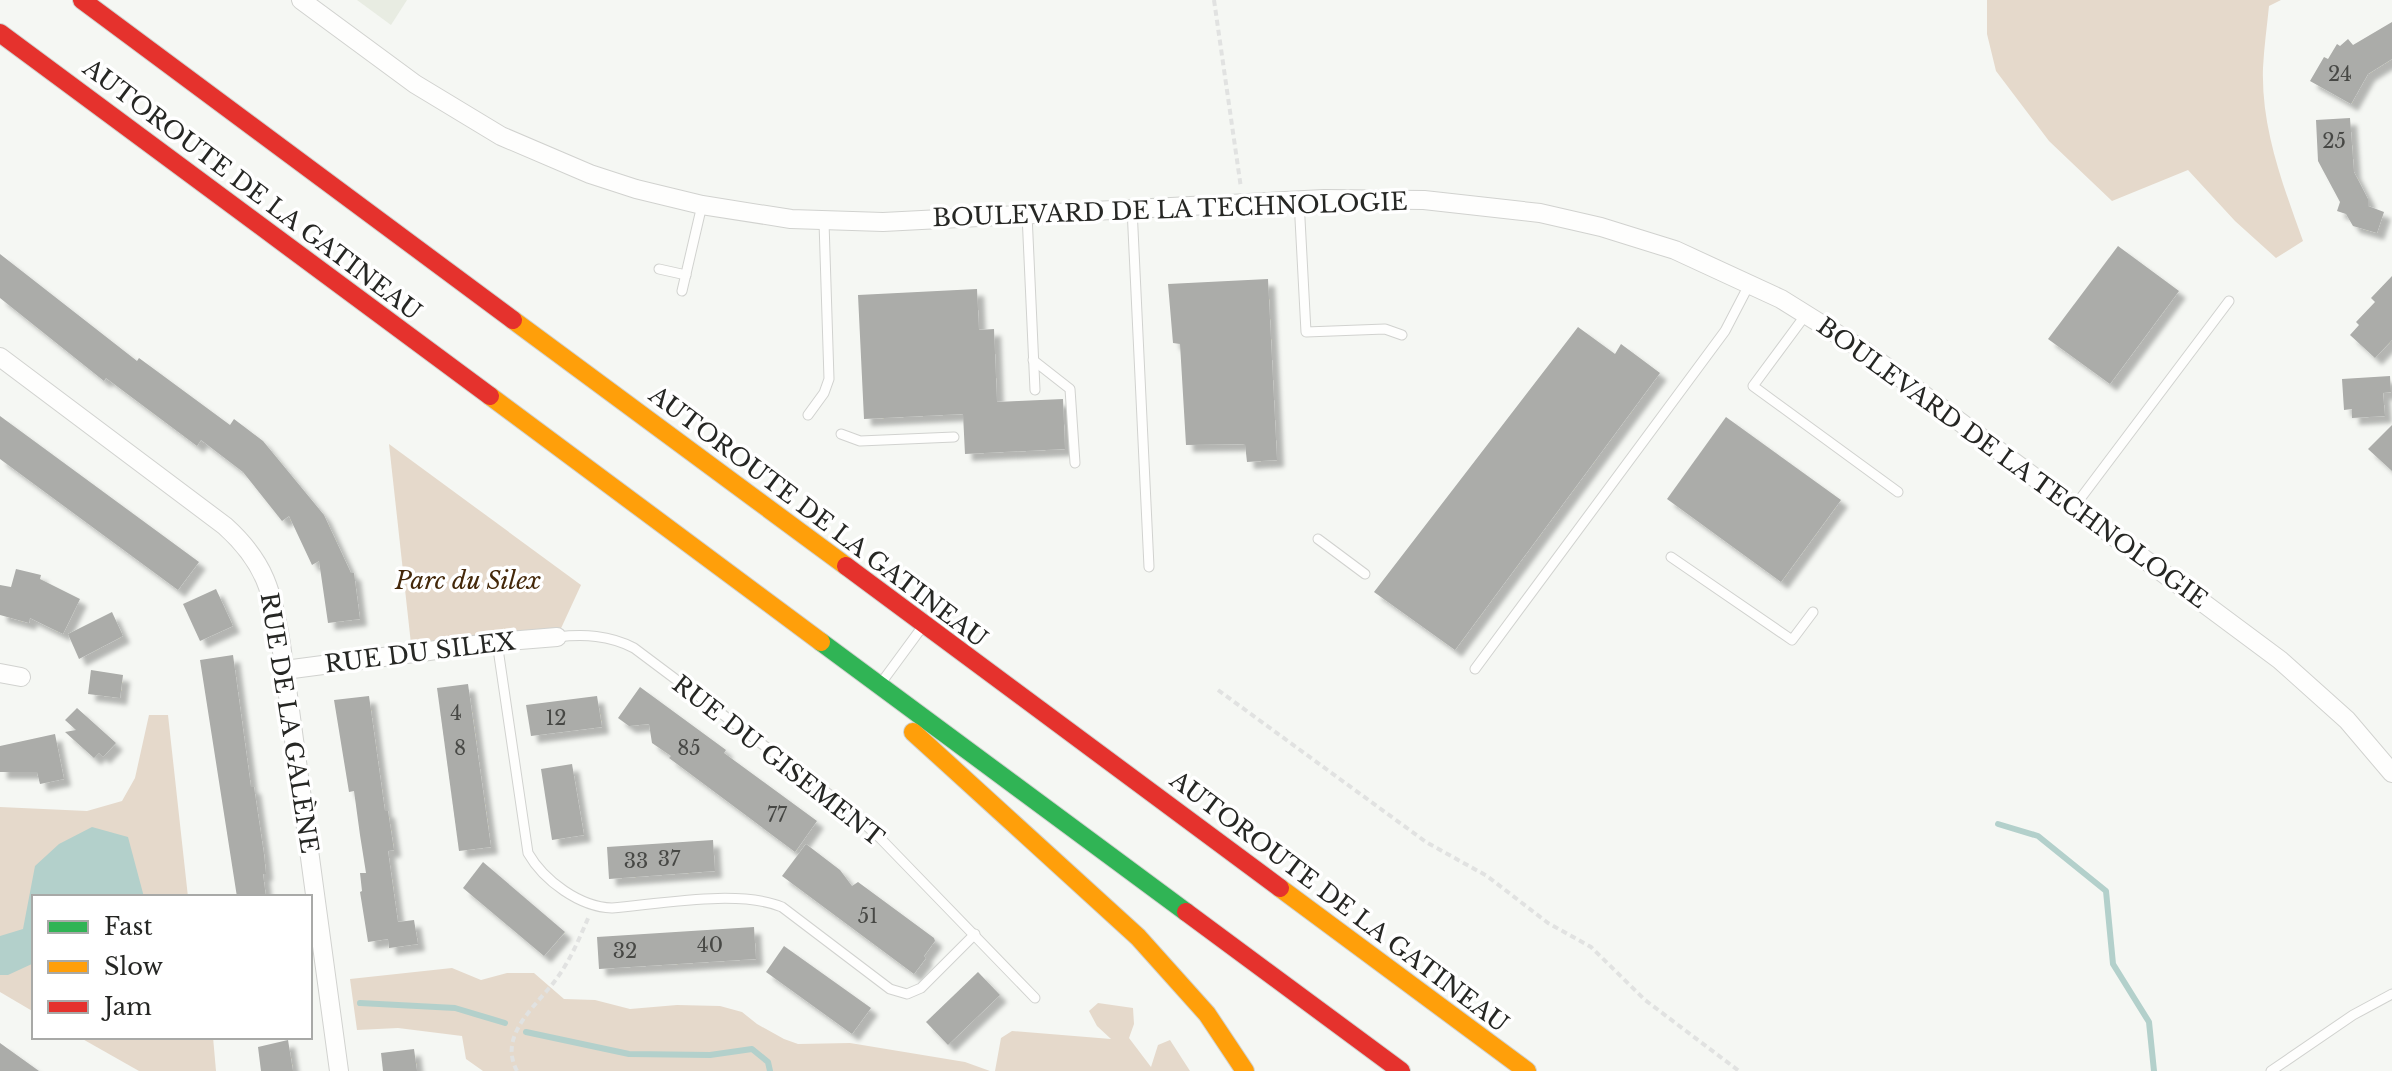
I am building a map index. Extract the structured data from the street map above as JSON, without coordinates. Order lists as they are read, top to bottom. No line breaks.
{"streets":{"highway":["AUTOROUTE DE LA GATINEAU"],"street":["BOULEVARD DE LA TECHNOLOGIE","RUE DU SILEX","RUE DE LA GALÈNE"],"lane":["RUE DU GISEMENT"]},"crossings":[["RUE DU SILEX","RUE DE LA GALÈNE"],["RUE DU SILEX","RUE DU GISEMENT"]],"parks":["Parc du Silex"],"house_numbers":["24","25","4","12","8","85","77","37","33","51","40","32"],"legend":["Fast","Slow","Jam"]}
